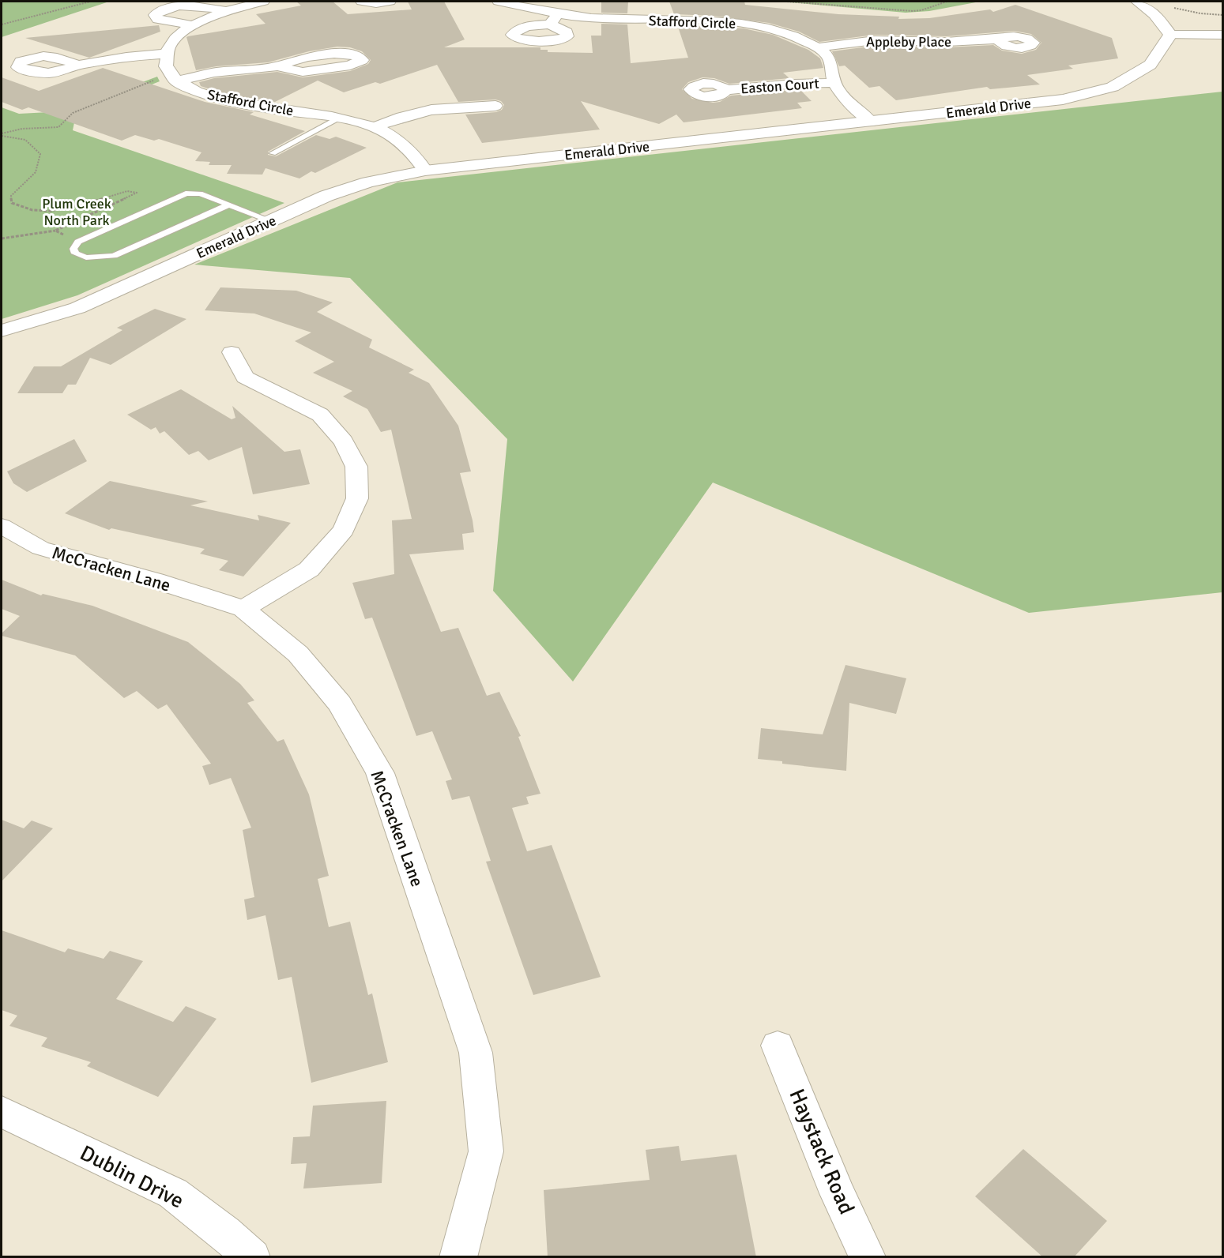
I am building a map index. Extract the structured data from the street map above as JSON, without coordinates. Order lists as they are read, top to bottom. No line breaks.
{"streets":{"street":["Stafford Circle","Appleby Place","Easton Court","Emerald Drive","McCracken Lane","Haystack Road","Dublin Drive"]},"crossings":[["Stafford Circle","Appleby Place"],["Stafford Circle","Easton Court"],["Stafford Circle","Emerald Drive"]],"parks":["Plum Creek North Park"]}
